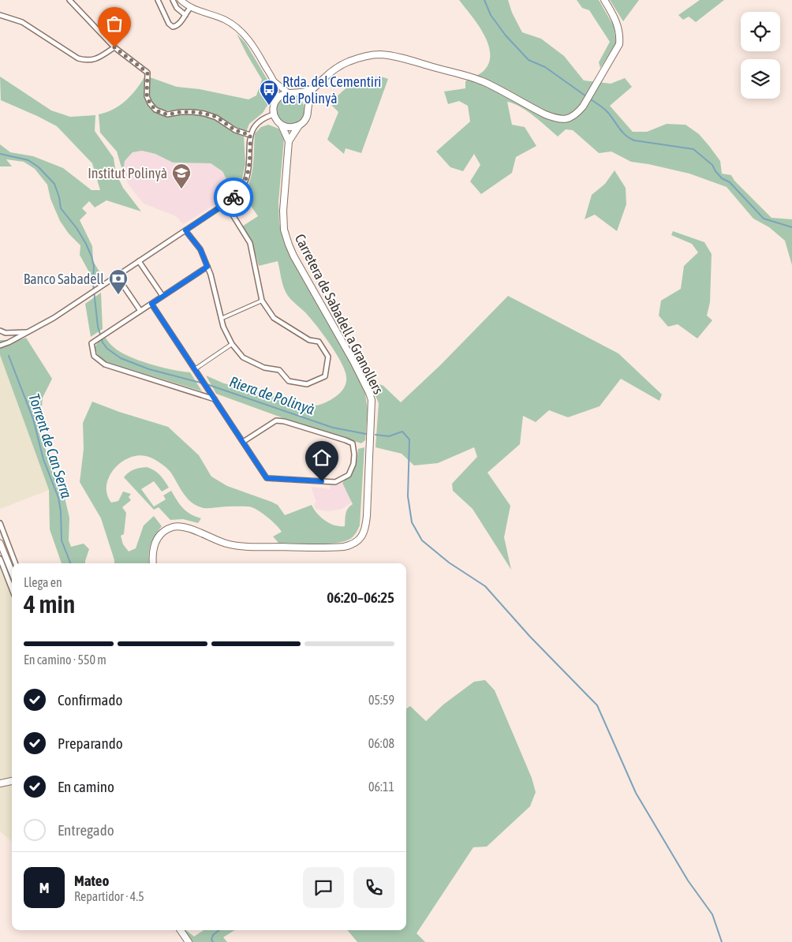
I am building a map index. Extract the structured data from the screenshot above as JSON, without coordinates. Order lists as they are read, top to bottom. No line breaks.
{"streets":{"main road":["Carretera de Sabadell a Granollers"]},"water":["Riera de Polinyà","Torrent de Can Serra"],"places":{"bus stop":["Rtda. del Cementiri de Polinyà"],"school or university":["Institut Polinyà"],"bank":["Banco Sabadell"]},"page":{"heading":["4 min","Llega en","06:20–06:25"],"panel":["Mateo","Repartidor · 4.5"],"bar":"En camino · 550 m","list":[["Confirmado","05:59"],["Preparando","06:08"],["En camino","06:11"],"Entregado"],"round":"M"}}
